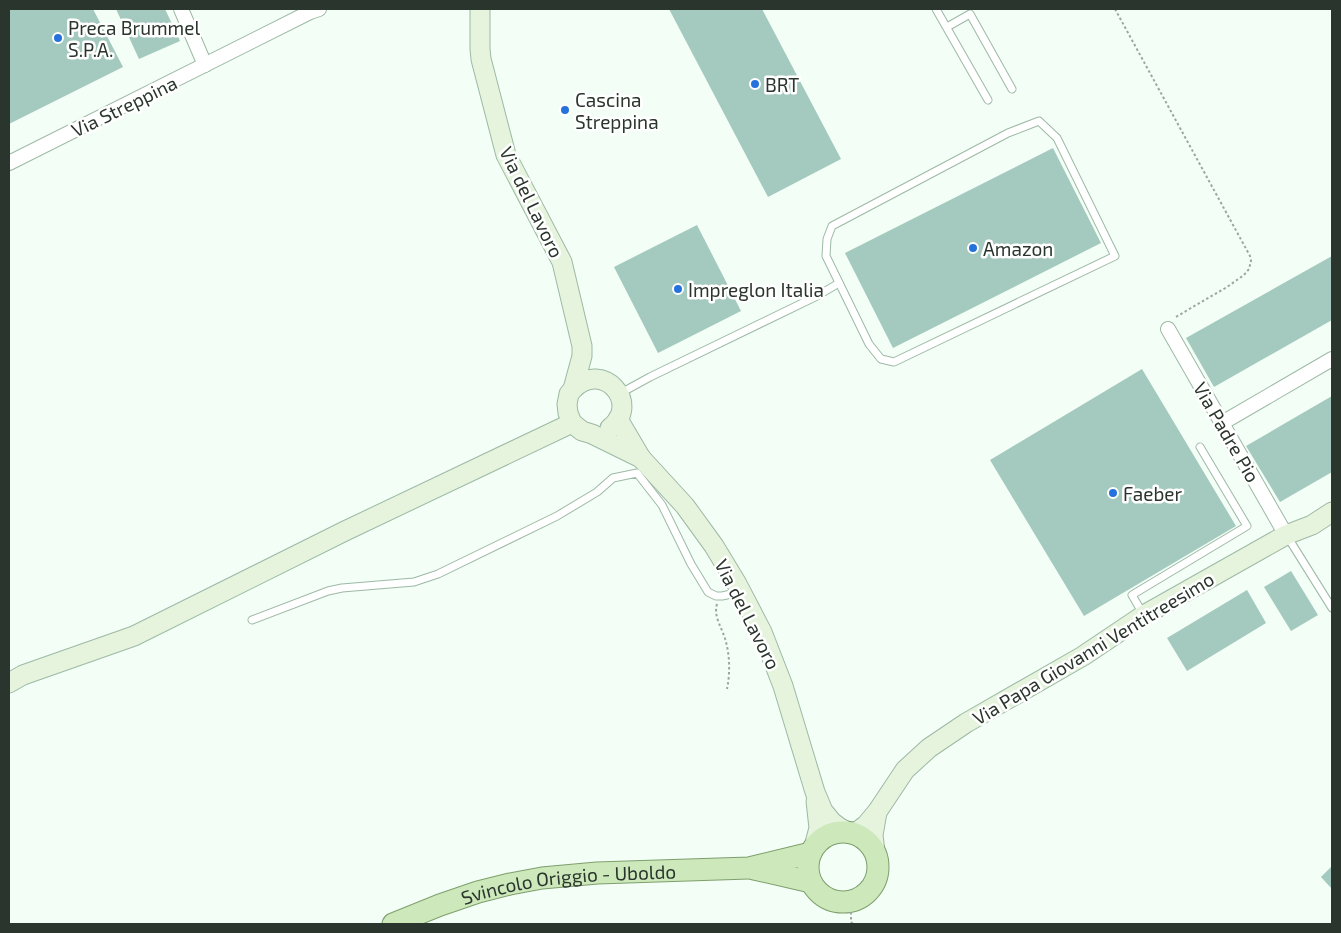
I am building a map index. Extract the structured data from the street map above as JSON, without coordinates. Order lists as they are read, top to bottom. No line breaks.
{"streets":{"main road":["Svincolo Origgio - Uboldo"],"street":["Via Streppina","Via del Lavoro","Via Padre Pio","Via Papa Giovanni Ventitreesimo"]},"crossings":[["Via del Lavoro","Via Papa Giovanni Ventitreesimo"],["Via del Lavoro","Svincolo Origgio - Uboldo"],["Via Padre Pio","Via Papa Giovanni Ventitreesimo"],["Via Papa Giovanni Ventitreesimo","Svincolo Origgio - Uboldo"]],"places":["Preca Brummel S.P.A.","BRT","Cascina Streppina","Amazon","Impreglon Italia","Faeber"]}
